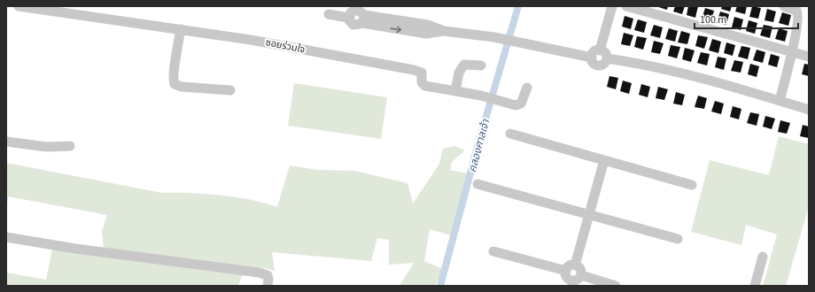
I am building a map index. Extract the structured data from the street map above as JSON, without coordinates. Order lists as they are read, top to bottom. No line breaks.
{"streets":{"street":["ซอยร่วมใจ"]},"water":["คลองศาลเจ้า"],"scale_bar":"100 m"}
